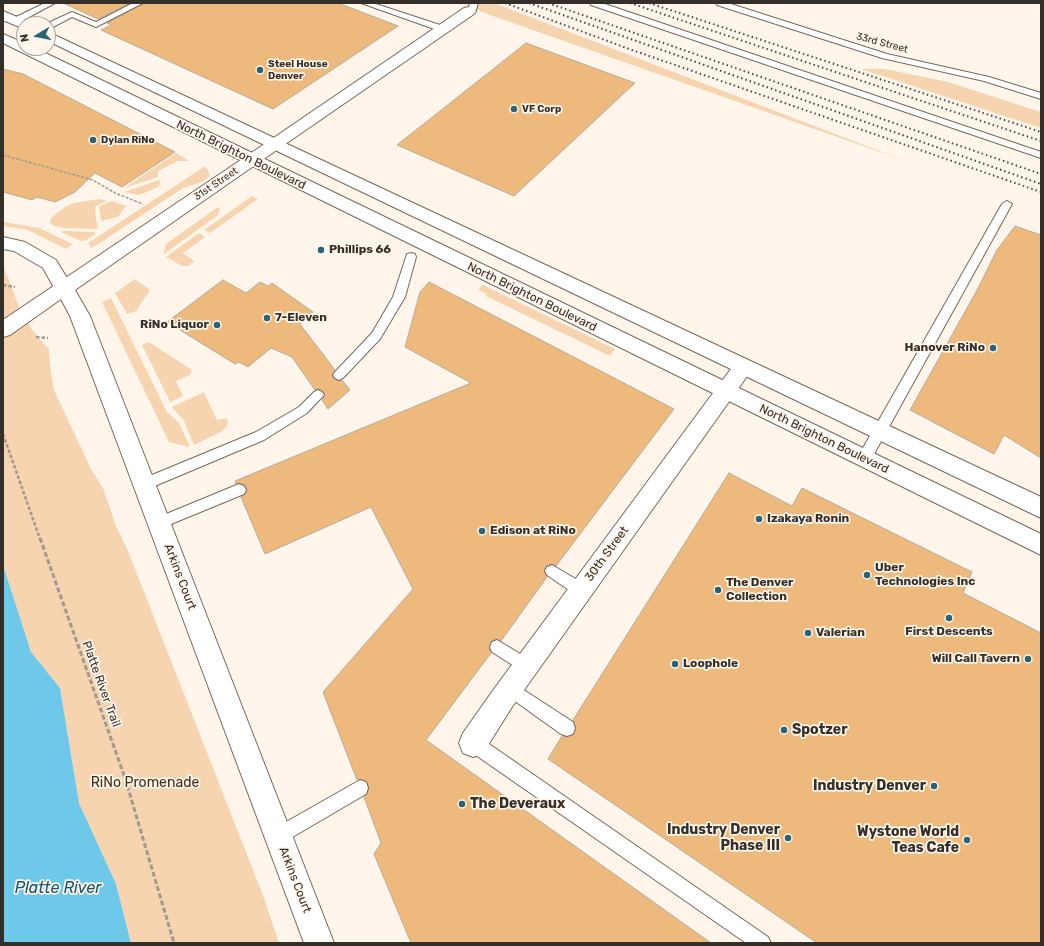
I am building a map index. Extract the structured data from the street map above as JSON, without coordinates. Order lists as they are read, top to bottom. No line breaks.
{"streets":{"main road":["North Brighton Boulevard","31st Street","30th Street","Arkins Court"],"lane":["33rd Street"],"path":["Platte River Trail"]},"crossings":[["North Brighton Boulevard","31st Street"],["North Brighton Boulevard","30th Street"],["31st Street","Arkins Court"]],"water":["Platte River"],"parks":["RiNo Promenade"],"places":["Steel House Denver","VF Corp","Dylan RiNo","Phillips 66","7-Eleven","RiNo Liquor","Hanover RiNo","Izakaya Ronin","Edison at RiNo","Uber Technologies Inc","The Denver Collection","First Descents","Valerian","Will Call Tavern","Loophole","Spotzer","Industry Denver","The Deveraux","Industry Denver Phase III","Wystone World Teas Cafe"],"north":"left"}
